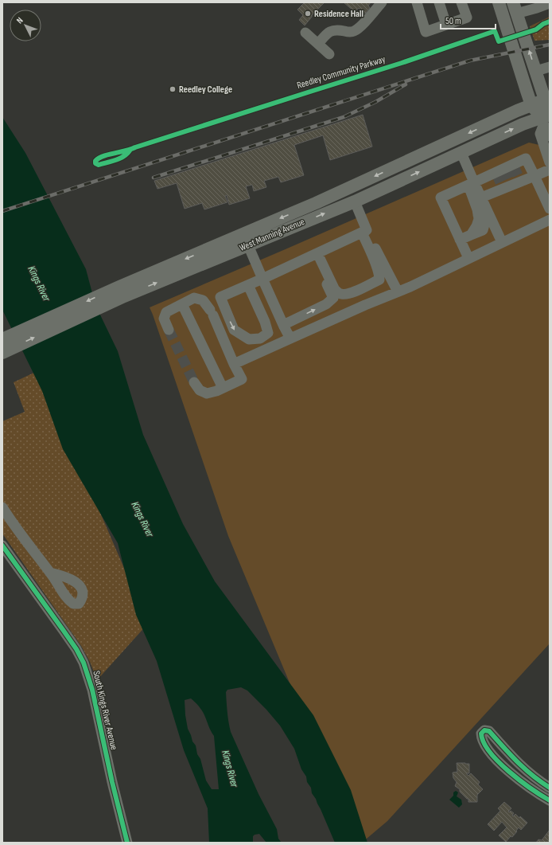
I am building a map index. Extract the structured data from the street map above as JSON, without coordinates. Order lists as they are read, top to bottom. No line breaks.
{"streets":{"main road":["West Manning Avenue"],"street":["South Kings River Avenue"],"cycle path":["Reedley Community Parkway"]},"water":["Kings River"],"places":["Residence Hall","Reedley College"],"scale_bar":"50 m","north":"top left"}
